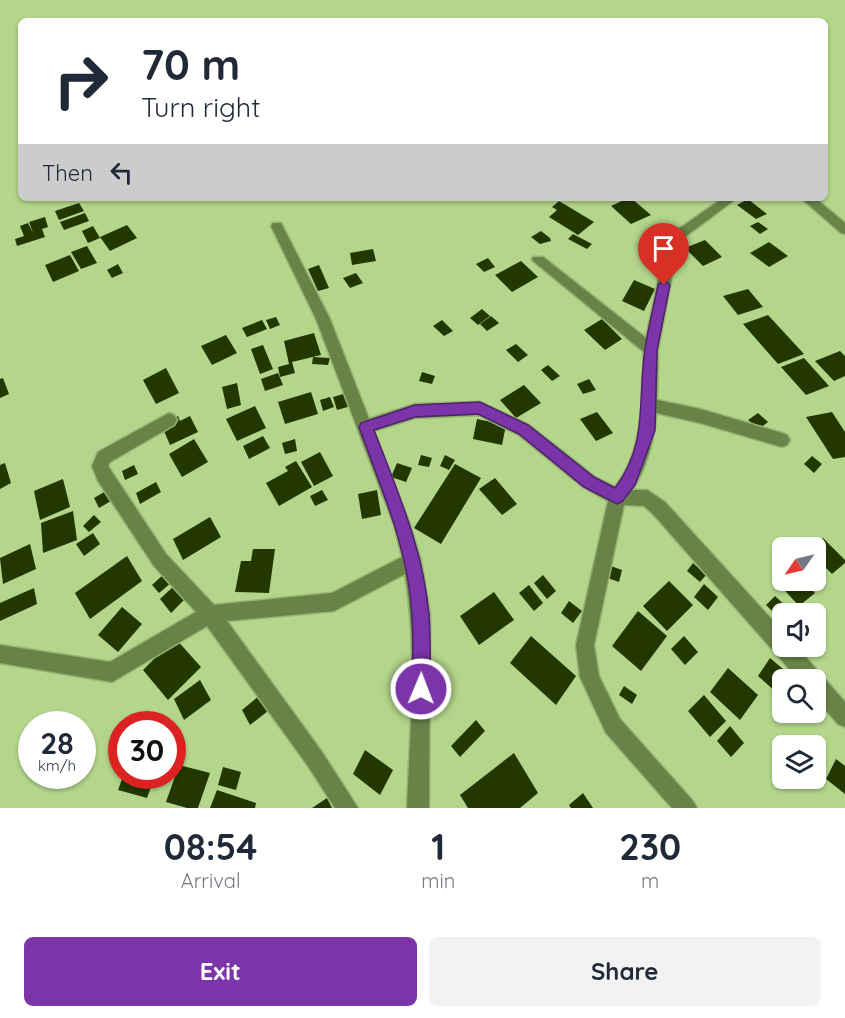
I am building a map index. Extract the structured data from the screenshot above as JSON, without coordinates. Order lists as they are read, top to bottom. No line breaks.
{"north":"bottom left","page":{"turn":["70 m","Turn right"],"then":"Then","speed":"28 km/h","limit":"30","eta":["08:54","Arrival","1","min","230","m"],"buttons":["Exit","Share"]}}
